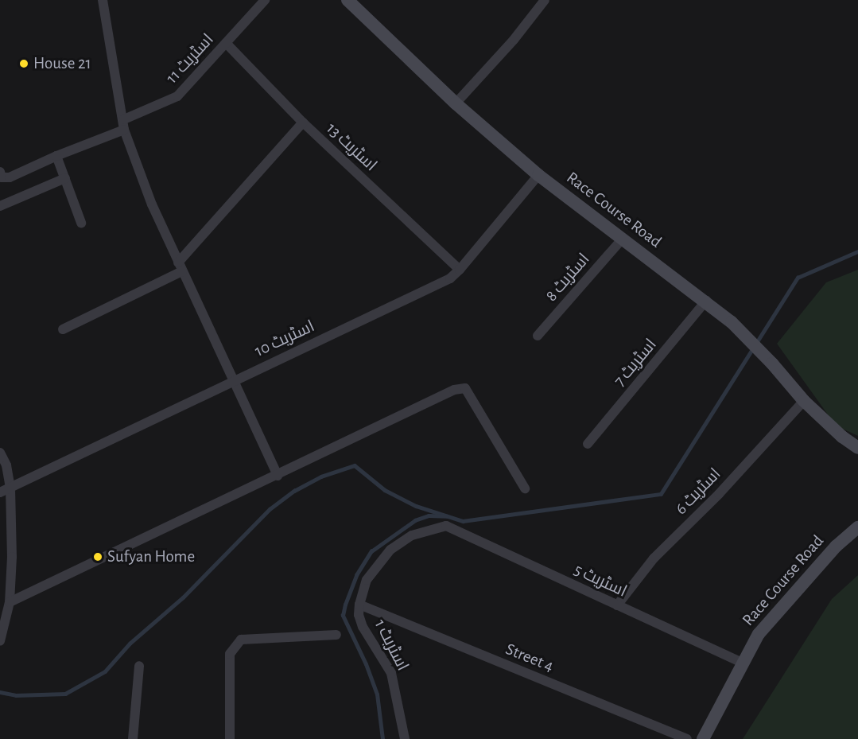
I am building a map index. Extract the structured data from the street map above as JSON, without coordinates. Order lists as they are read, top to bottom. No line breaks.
{"streets":{"street":["اسٹریٹ 11","اسٹریٹ 13","Race Course Road","اسٹریٹ 8","اسٹریٹ 10","اسٹریٹ 7","اسٹریٹ 6","اسٹریٹ 5","اسٹریٹ 1","Street 4"]},"crossings":[["اسٹریٹ 11","اسٹریٹ 13"],["اسٹریٹ 13","اسٹریٹ 10"],["Race Course Road","اسٹریٹ 8"],["Race Course Road","اسٹریٹ 10"],["Race Course Road","اسٹریٹ 7"],["Race Course Road","اسٹریٹ 6"],["Race Course Road","اسٹریٹ 5"],["اسٹریٹ 6","اسٹریٹ 5"],["اسٹریٹ 5","اسٹریٹ 1"],["اسٹریٹ 1","Street 4"]],"places":["House 21","Sufyan Home"]}
